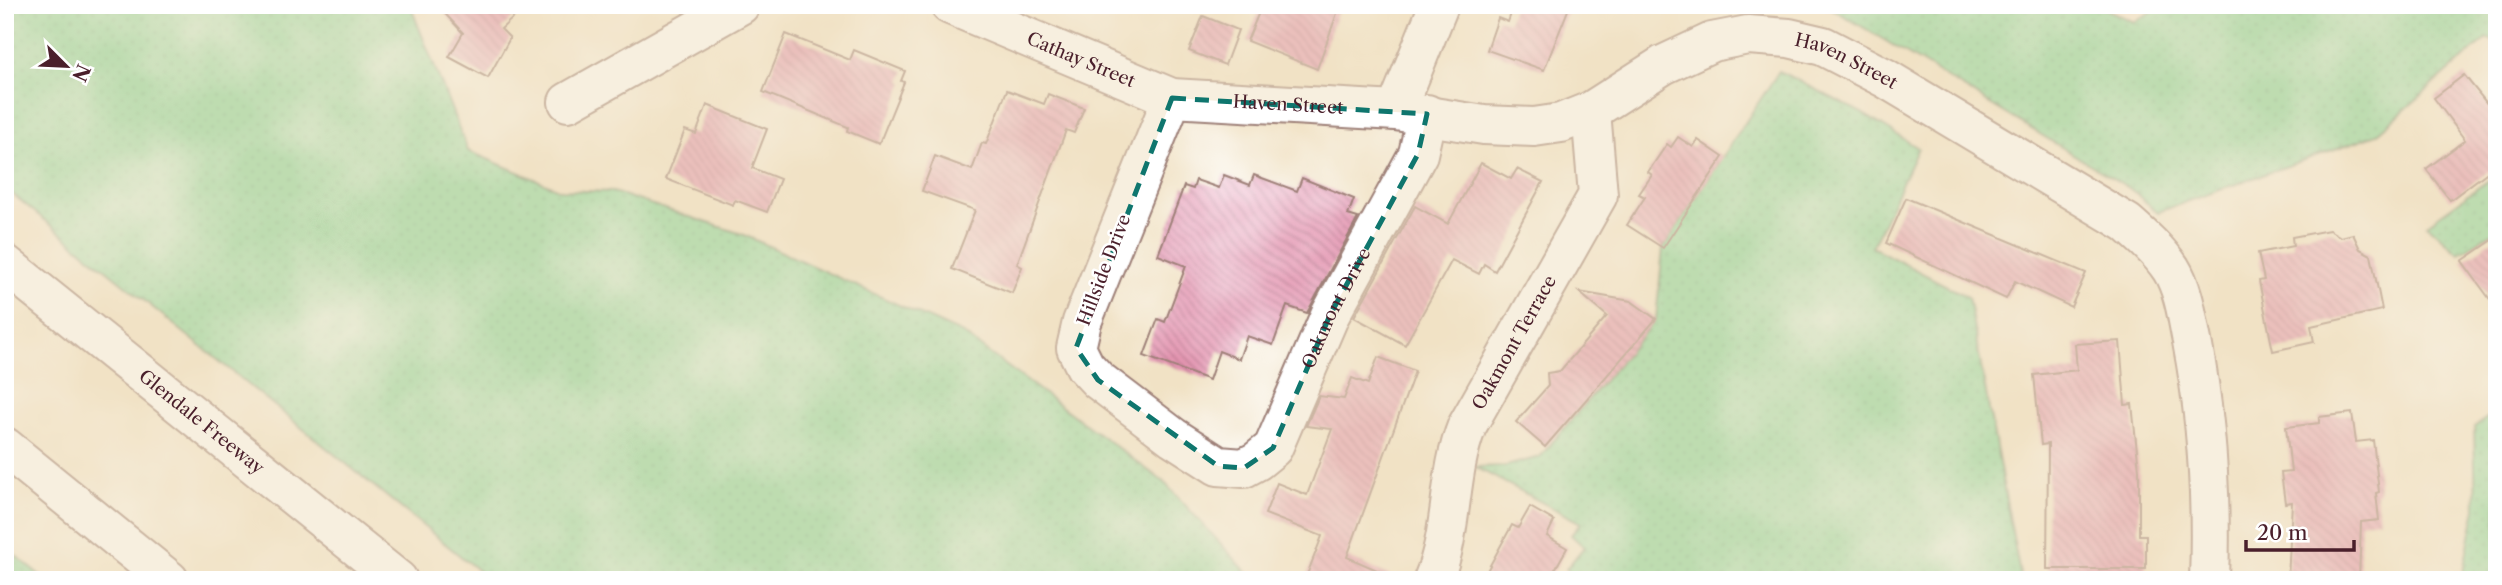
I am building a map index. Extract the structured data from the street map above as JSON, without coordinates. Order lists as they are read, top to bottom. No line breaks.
{"streets":{"main road":["Cathay Street","Haven Street","Hillside Drive","Oakmont Drive","Oakmont Terrace","Glendale Freeway"]},"crossings":[["Cathay Street","Haven Street"],["Cathay Street","Hillside Drive"],["Haven Street","Hillside Drive"],["Haven Street","Oakmont Drive"],["Haven Street","Oakmont Terrace"],["Hillside Drive","Oakmont Drive"]],"scale_bar":"20 m","north":"bottom right"}
